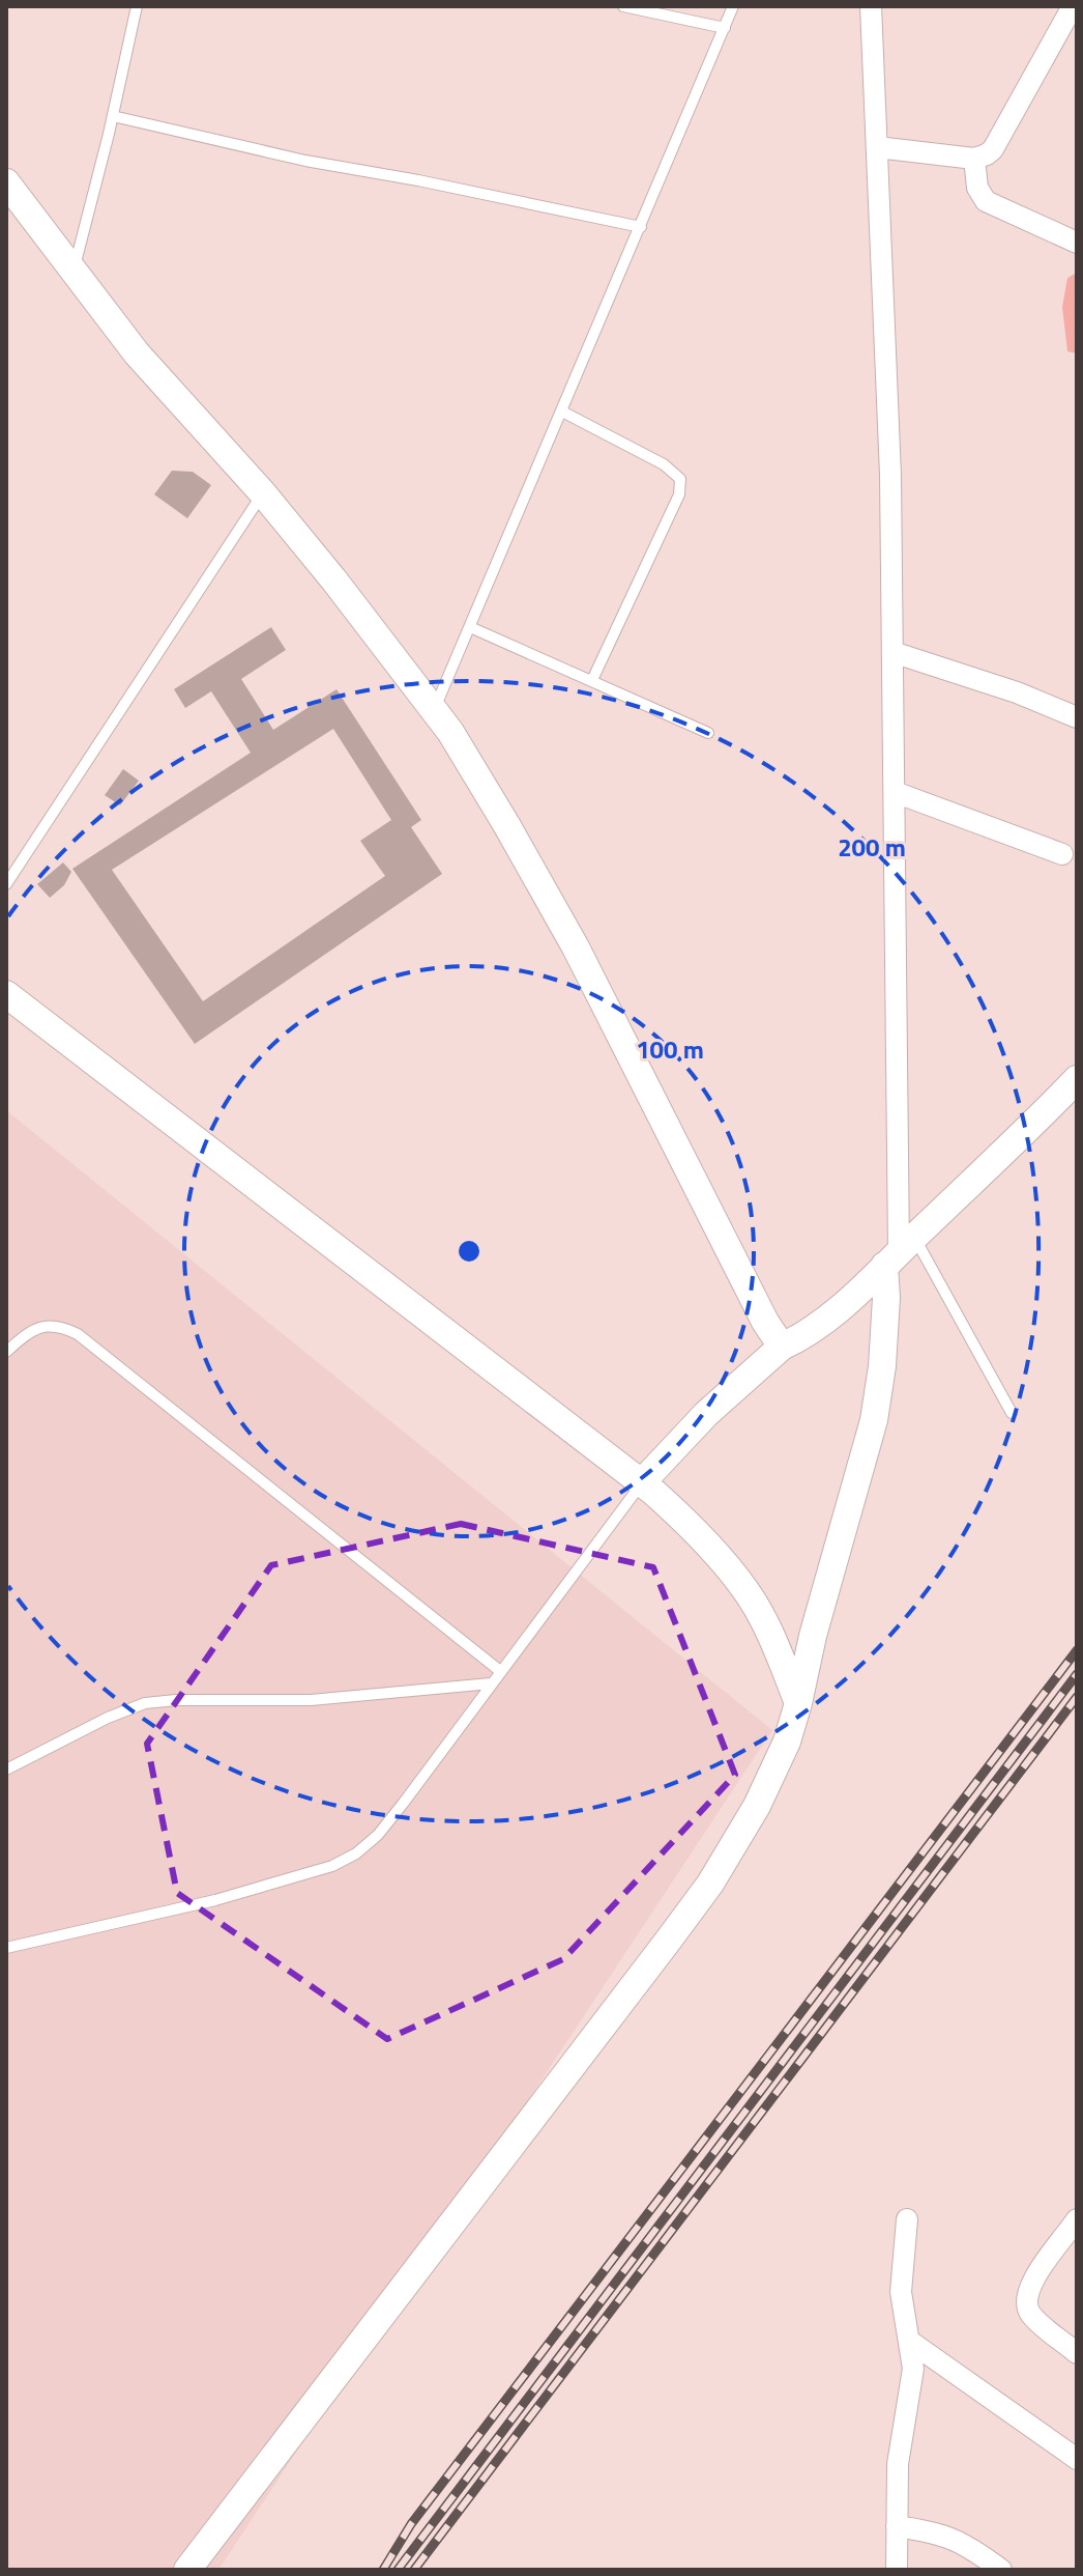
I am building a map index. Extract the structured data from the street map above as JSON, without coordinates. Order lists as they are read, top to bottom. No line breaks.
{"rings":["200 m","100 m"]}
